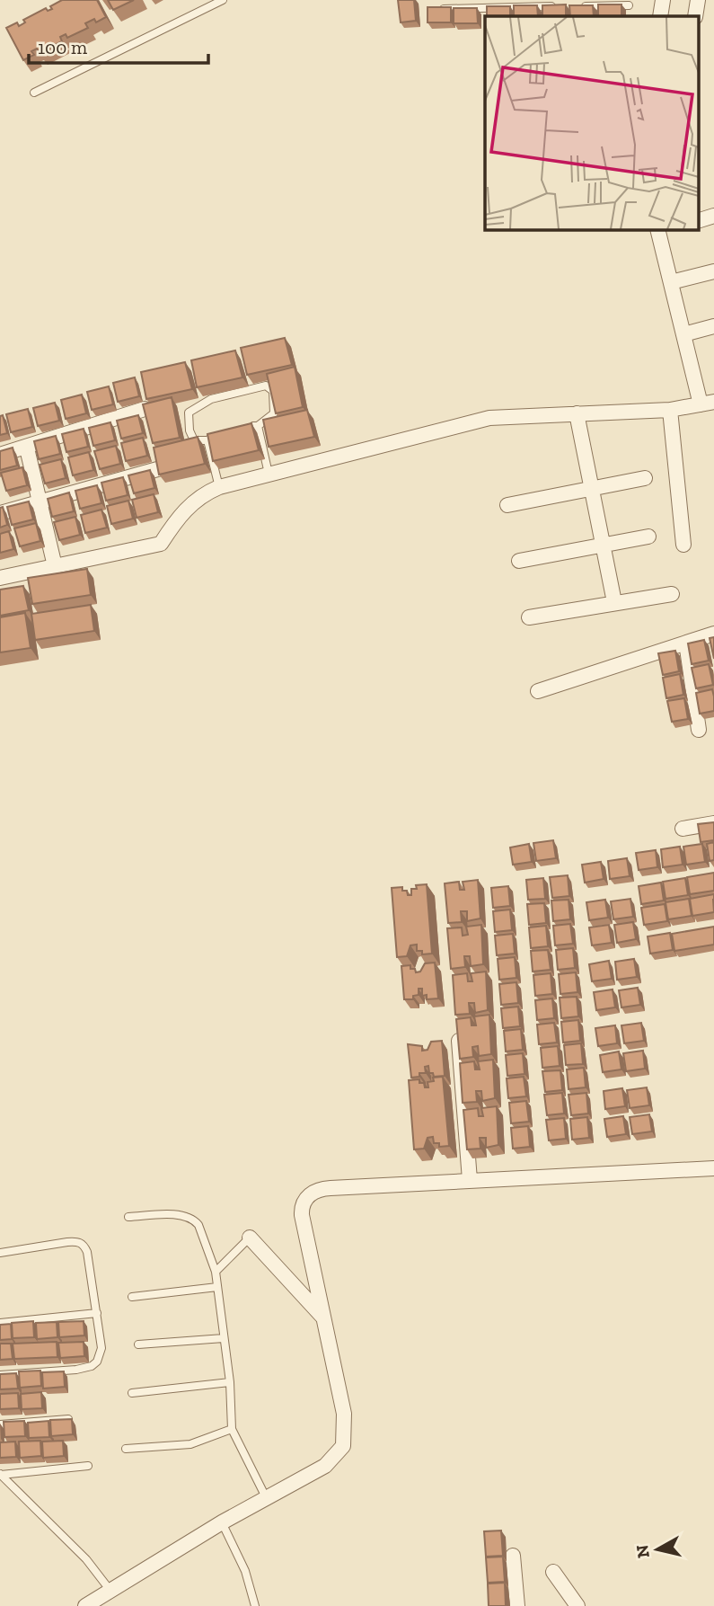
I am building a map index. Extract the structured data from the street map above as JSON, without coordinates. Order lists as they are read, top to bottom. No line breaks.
{"scale_bar":"100 m","north":"left"}
